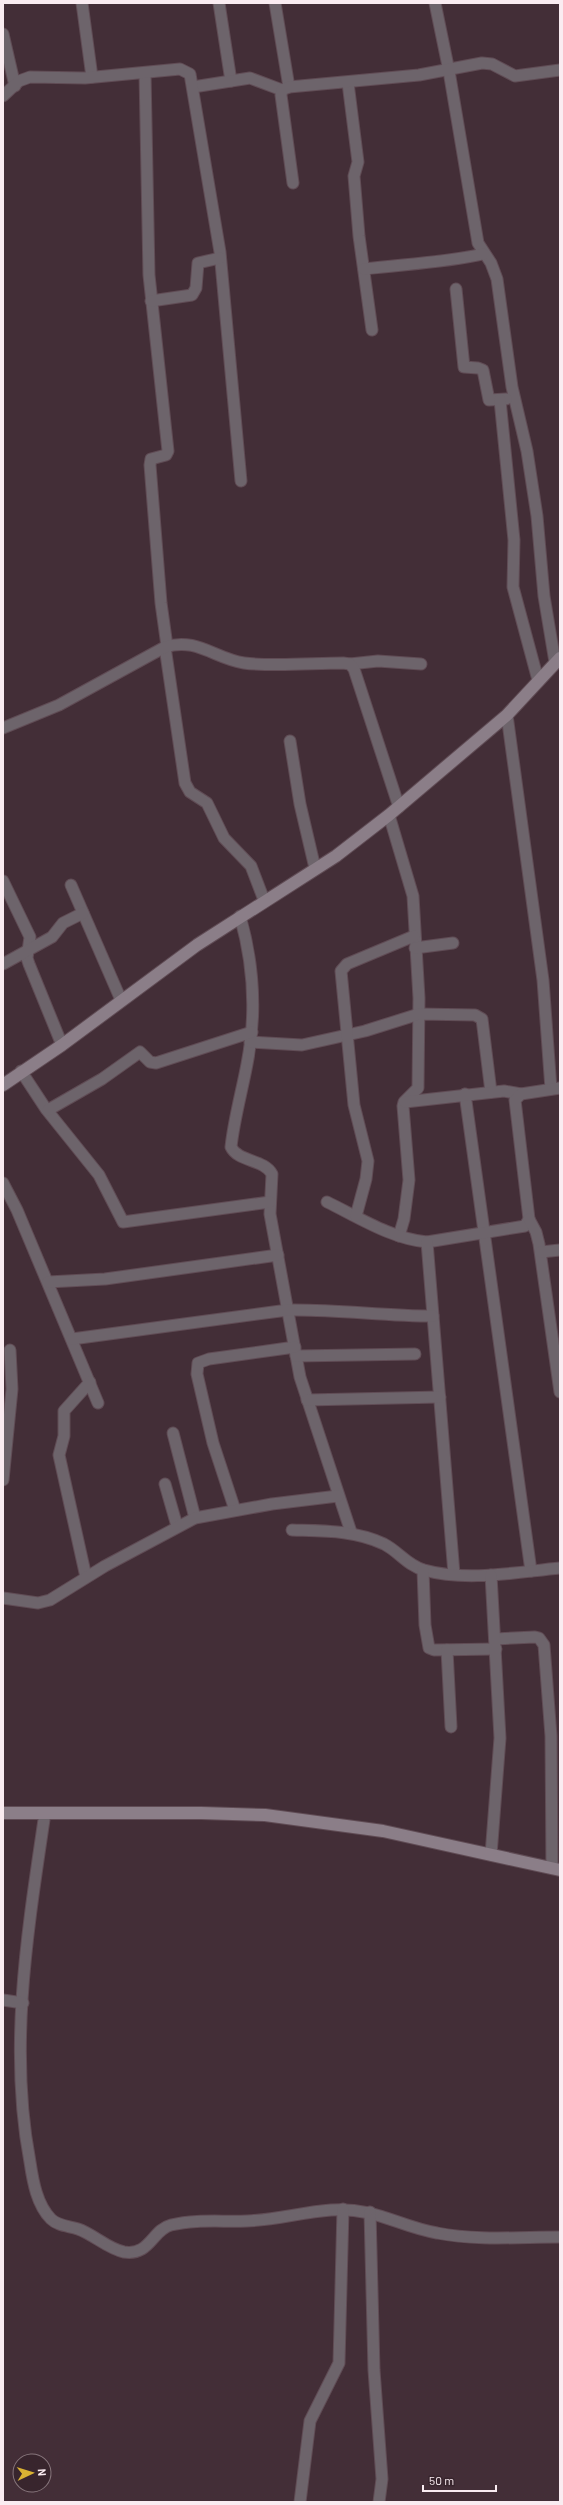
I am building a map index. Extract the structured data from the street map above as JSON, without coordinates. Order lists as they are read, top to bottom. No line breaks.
{"scale_bar":"50 m","north":"right"}
